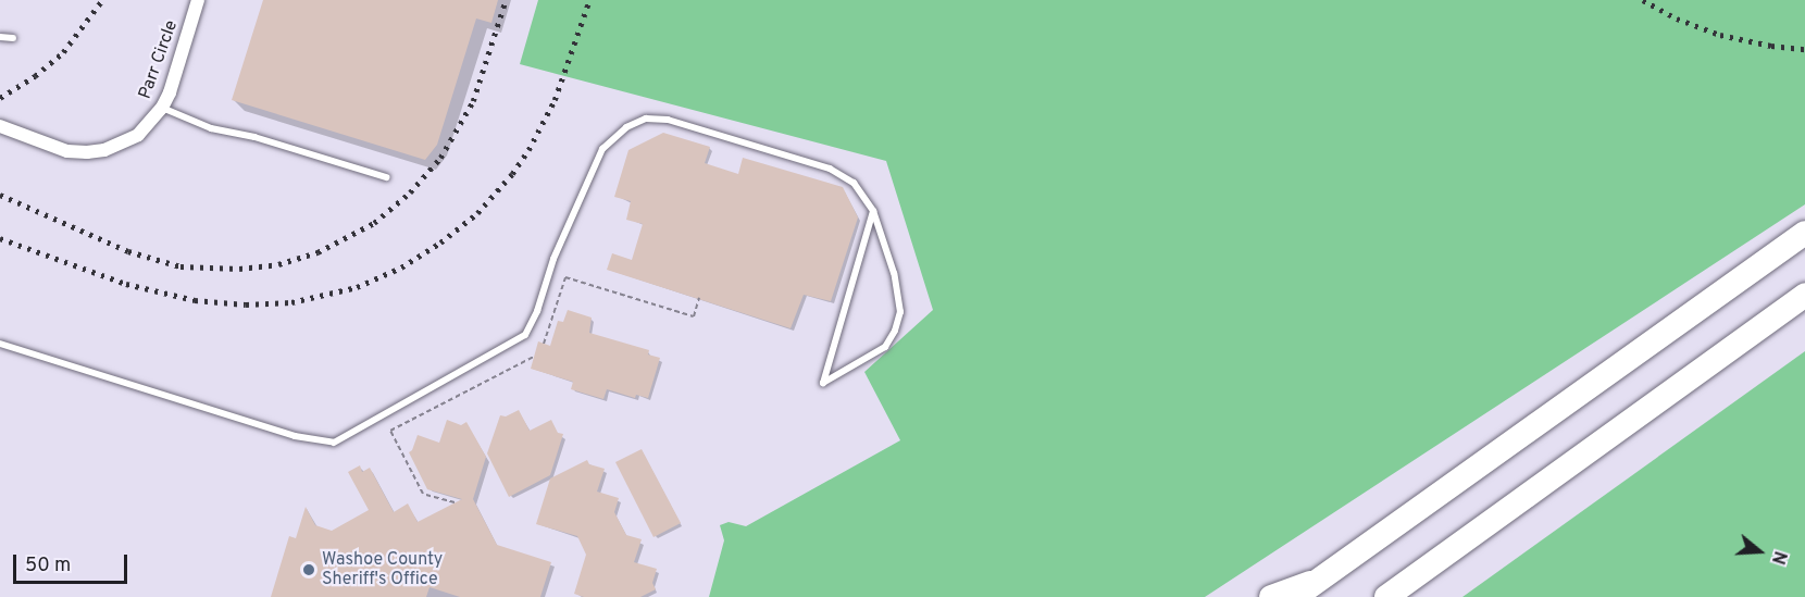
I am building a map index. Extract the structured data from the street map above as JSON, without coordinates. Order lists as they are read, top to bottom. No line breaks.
{"streets":{"street":["Parr Circle"]},"places":["Washoe County Sheriff's Office"],"scale_bar":"50 m","north":"right"}
